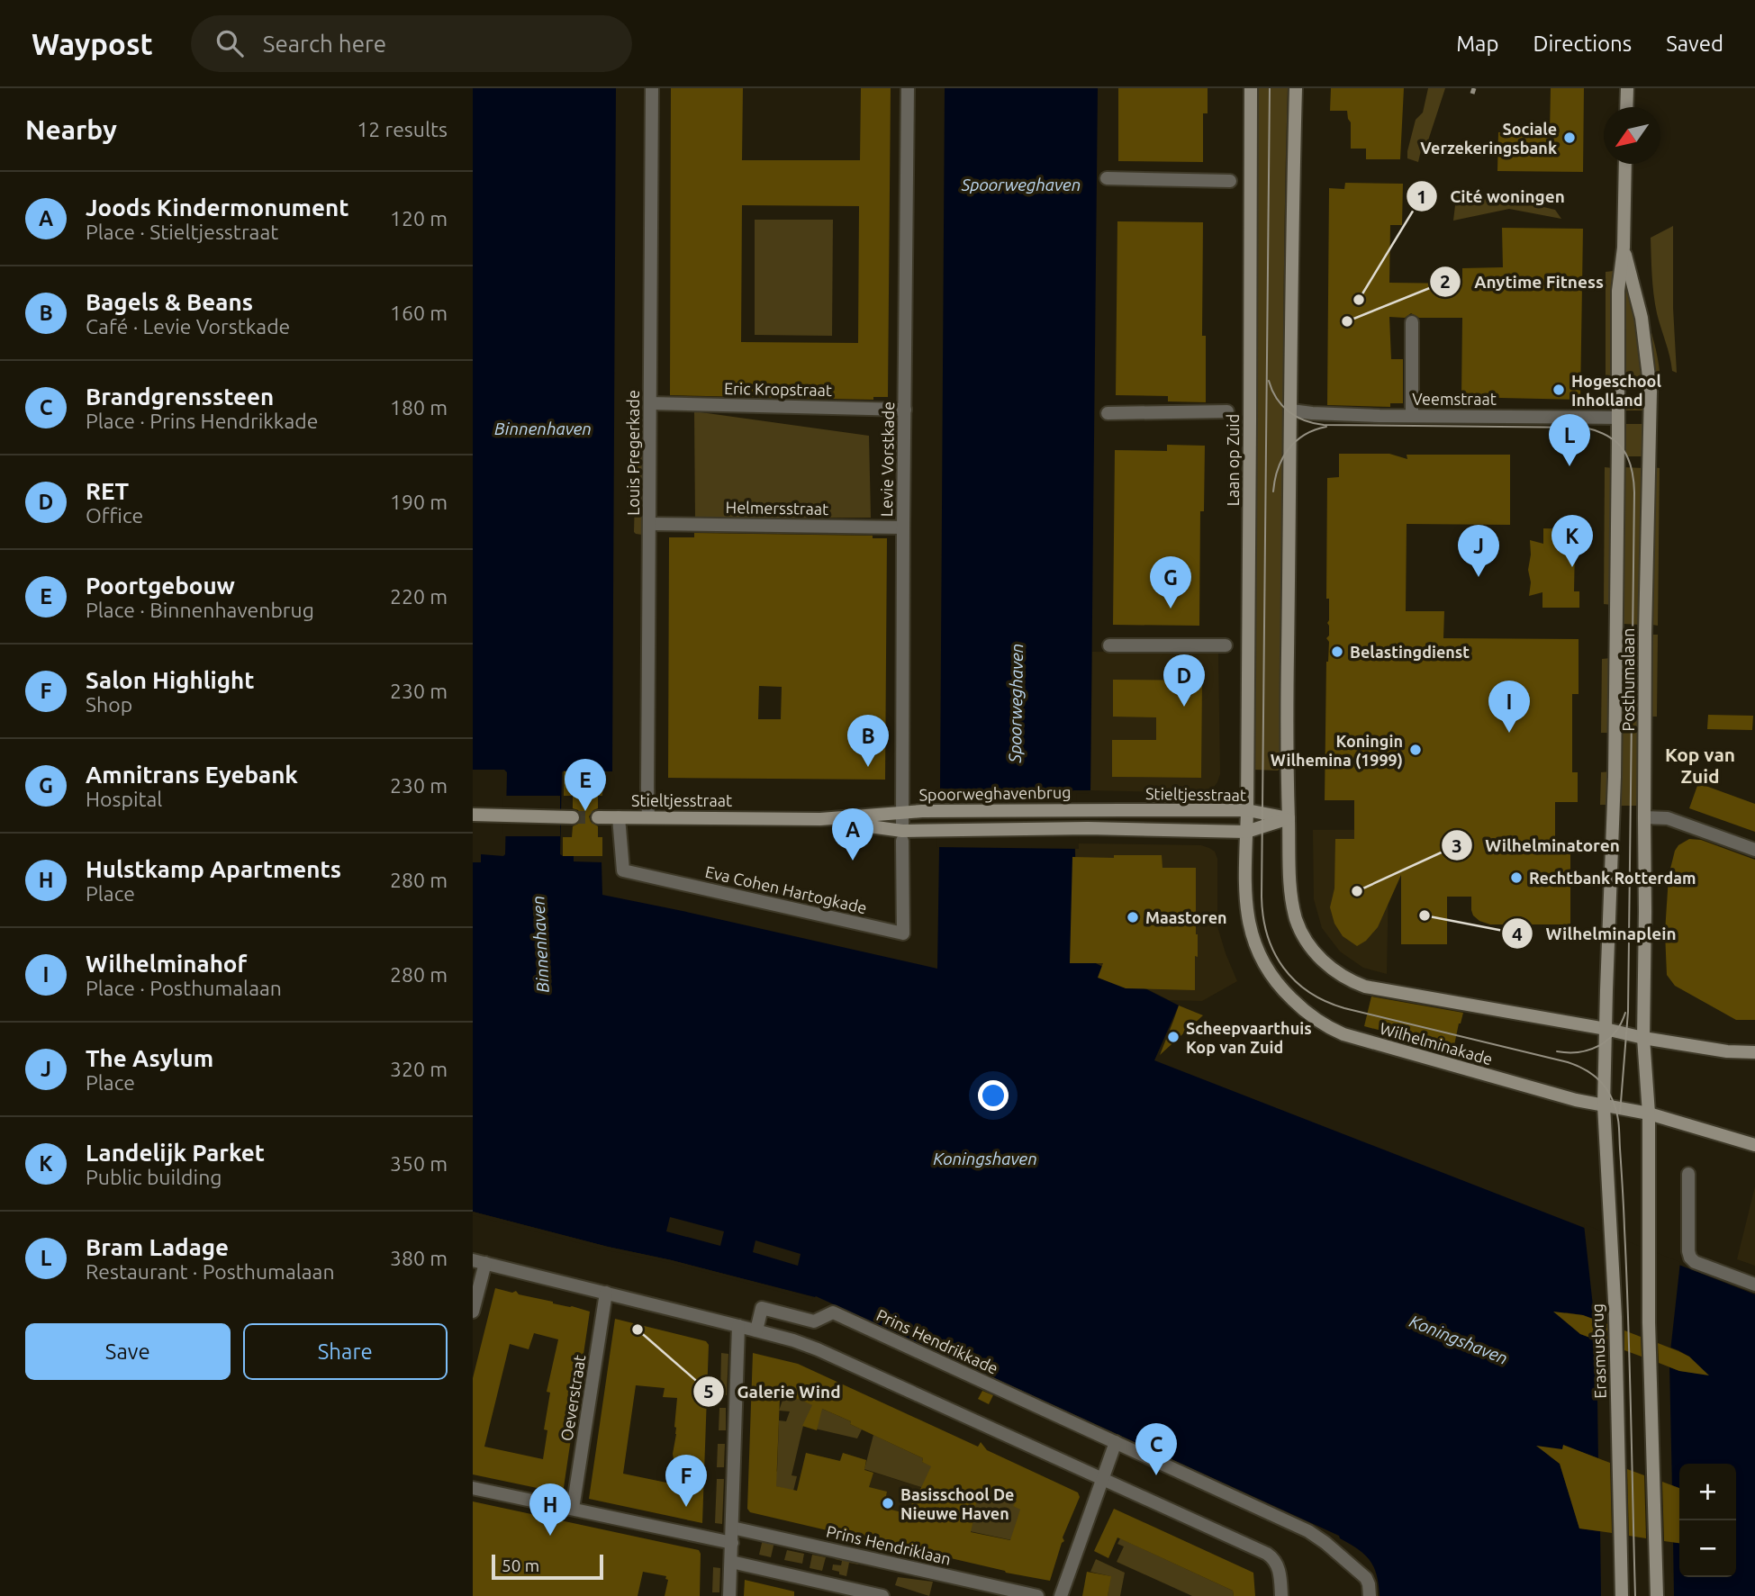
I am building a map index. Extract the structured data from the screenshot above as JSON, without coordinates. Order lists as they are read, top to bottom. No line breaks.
{"streets":{"main road":["Laan op Zuid","Posthumalaan","Spoorweghavenbrug","Stieltjesstraat","Wilhelminakade","Erasmusbrug"],"street":["Eric Kropstraat","Veemstraat","Louis Pregerkade","Levie Vorstkade","Helmersstraat","Eva Cohen Hartogkade","Prins Hendrikkade","Oeverstraat","Prins Hendriklaan"]},"crossings":[["Eric Kropstraat","Louis Pregerkade"],["Eric Kropstraat","Levie Vorstkade"],["Veemstraat","Posthumalaan"],["Louis Pregerkade","Helmersstraat"],["Louis Pregerkade","Stieltjesstraat"],["Levie Vorstkade","Helmersstraat"],["Levie Vorstkade","Spoorweghavenbrug"],["Levie Vorstkade","Stieltjesstraat"],["Levie Vorstkade","Eva Cohen Hartogkade"],["Laan op Zuid","Stieltjesstraat"],["Laan op Zuid","Wilhelminakade"],["Posthumalaan","Wilhelminakade"],["Posthumalaan","Erasmusbrug"],["Spoorweghavenbrug","Stieltjesstraat"],["Stieltjesstraat","Eva Cohen Hartogkade"],["Wilhelminakade","Erasmusbrug"]],"districts":["Kop van Zuid"],"water":["Spoorweghaven","Binnenhaven","Koningshaven"],"places":["Sociale Verzekeringsbank","Cité woningen","Anytime Fitness","Hogeschool Inholland","Belastingdienst","Koningin Wilhemina (1999)","Rechtbank Rotterdam","Wilhelminatoren","Wilhelminaplein","Maastoren","Scheepvaarthuis Kop van Zuid","Galerie Wind","Basisschool De Nieuwe Haven"],"scale_bar":"50 m","north":"bottom left","page":{"header":"Waypost","search":"Search here","nav":["Map","Directions","Saved"],"heading":["Nearby","12 results"],"list":[{"mark":"A","name":"Joods Kindermonument","note":"Place · Stieltjesstraat","value":"120 m"},{"mark":"B","name":"Bagels & Beans","note":"Café · Levie Vorstkade","value":"160 m"},{"mark":"C","name":"Brandgrenssteen","note":"Place · Prins Hendrikkade","value":"180 m"},{"mark":"D","name":"RET","note":"Office","value":"190 m"},{"mark":"E","name":"Poortgebouw","note":"Place · Binnenhavenbrug","value":"220 m"},{"mark":"F","name":"Salon Highlight","note":"Shop","value":"230 m"},{"mark":"G","name":"Amnitrans Eyebank","note":"Hospital","value":"230 m"},{"mark":"H","name":"Hulstkamp Apartments","note":"Place","value":"280 m"},{"mark":"I","name":"Wilhelminahof","note":"Place · Posthumalaan","value":"280 m"},{"mark":"J","name":"The Asylum","note":"Place","value":"320 m"},{"mark":"K","name":"Landelijk Parket","note":"Public building","value":"350 m"},{"mark":"L","name":"Bram Ladage","note":"Restaurant · Posthumalaan","value":"380 m"}],"pins":["L","K","J","G","D","I","B","E","A","C","F","H"],"buttons":["Save","Share"],"map_buttons":["+","−"],"scale":"50 m"}}
